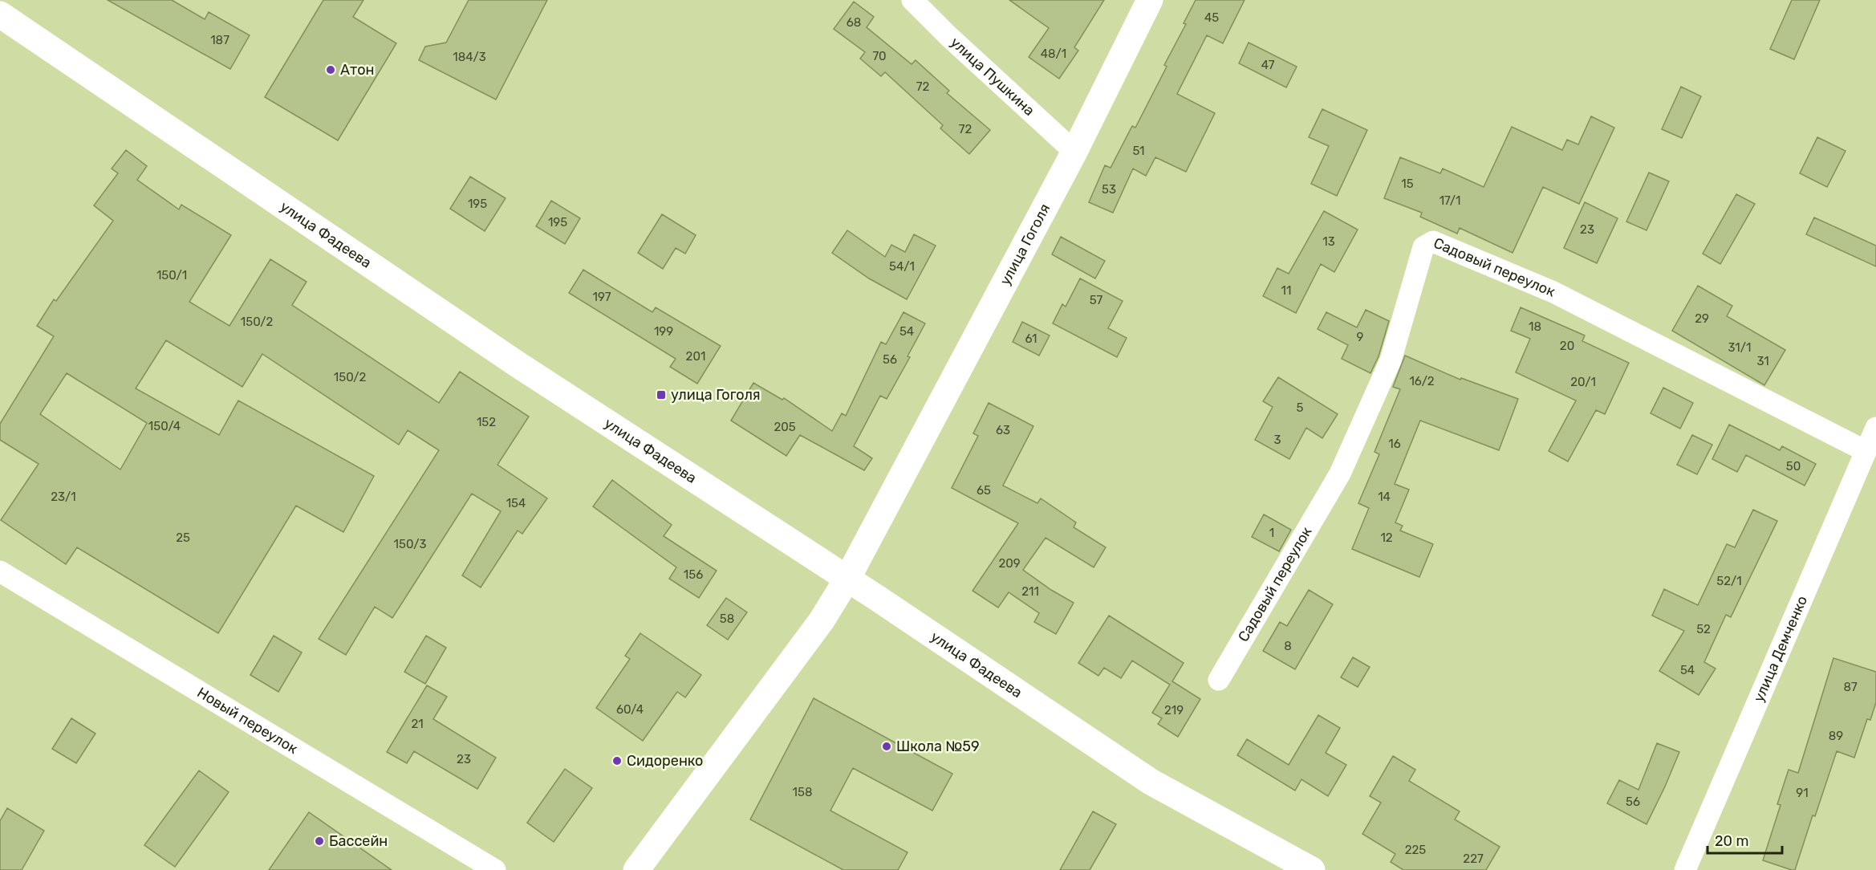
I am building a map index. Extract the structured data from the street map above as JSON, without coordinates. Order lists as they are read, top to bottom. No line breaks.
{"streets":{"main road":["улица Фадеева","улица Гоголя"],"street":["улица Пушкина","Садовый переулок","улица Демченко","Новый переулок"]},"crossings":[["улица Пушкина","улица Гоголя"],["улица Фадеева","улица Гоголя"],["Садовый переулок","улица Демченко"]],"places":{"other":["Атон","Школа №59","Сидоренко","Бассейн"],"transit":["улица Гоголя"]},"house_numbers":["45","68","187","48/1","70","184/3","47","72","72","51","15","53","17/1","195","195","23","13","54/1","150/1","11","197","57","29","150/2","18","199","54","9","61","20","31/1","201","56","31","150/2","16/2","20/1","5","152","150/4","205","63","3","16","50","65","23/1","14","154","1","25","12","150/3","209","156","52/1","211","58","52","8","54","87","60/4","219","21","89","23","158","91","56","225","227"],"scale_bar":"20 m"}
